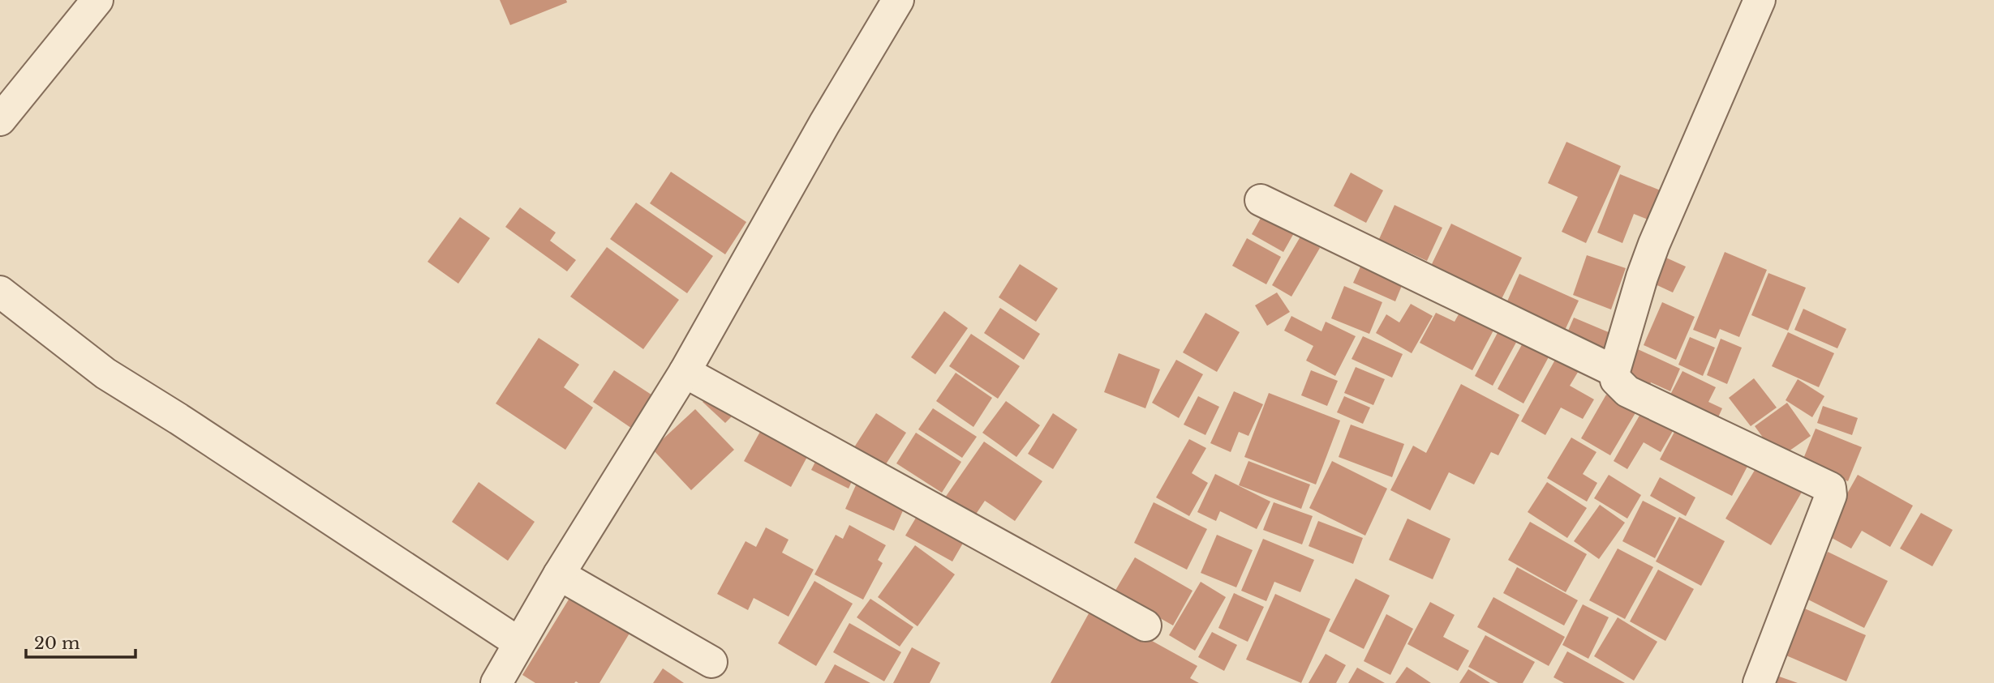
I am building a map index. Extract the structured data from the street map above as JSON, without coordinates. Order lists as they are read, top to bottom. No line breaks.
{"scale_bar":"20 m"}
